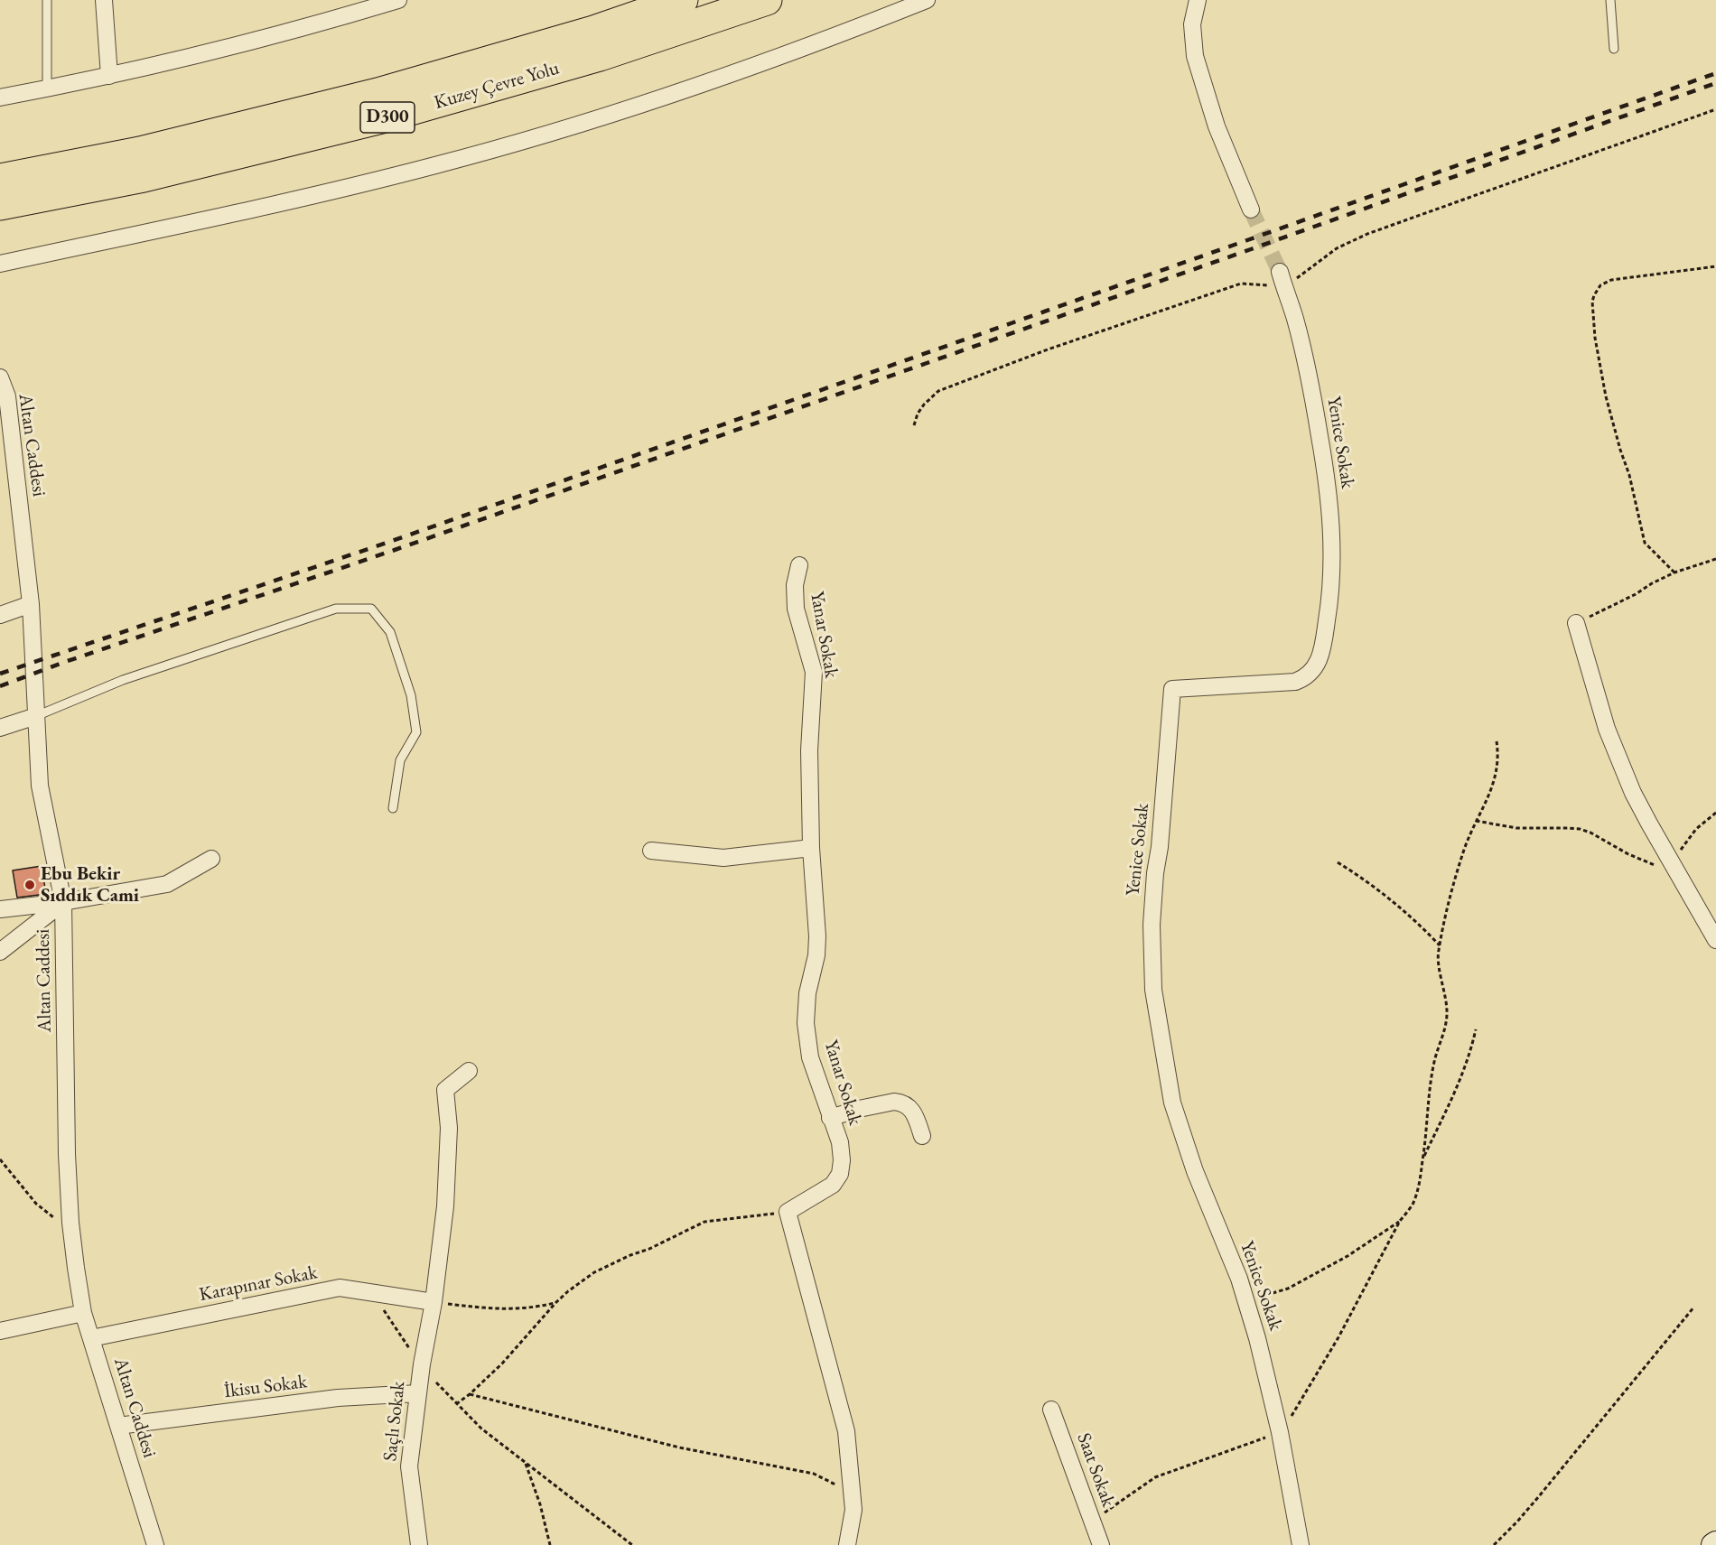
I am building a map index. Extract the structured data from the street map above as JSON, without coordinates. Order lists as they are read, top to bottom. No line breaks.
{"streets":{"highway":["Kuzey Çevre Yolu","D300"],"street":["Yenice Sokak","Altan Caddesi","Yanar Sokak","Karapınar Sokak","İkisu Sokak","Saçlı Sokak","Saat Sokak"]},"crossings":[["Altan Caddesi","Karapınar Sokak"],["Altan Caddesi","İkisu Sokak"],["Karapınar Sokak","Saçlı Sokak"],["İkisu Sokak","Saçlı Sokak"]],"places":["Ebu Bekir Sıddık Cami"]}
